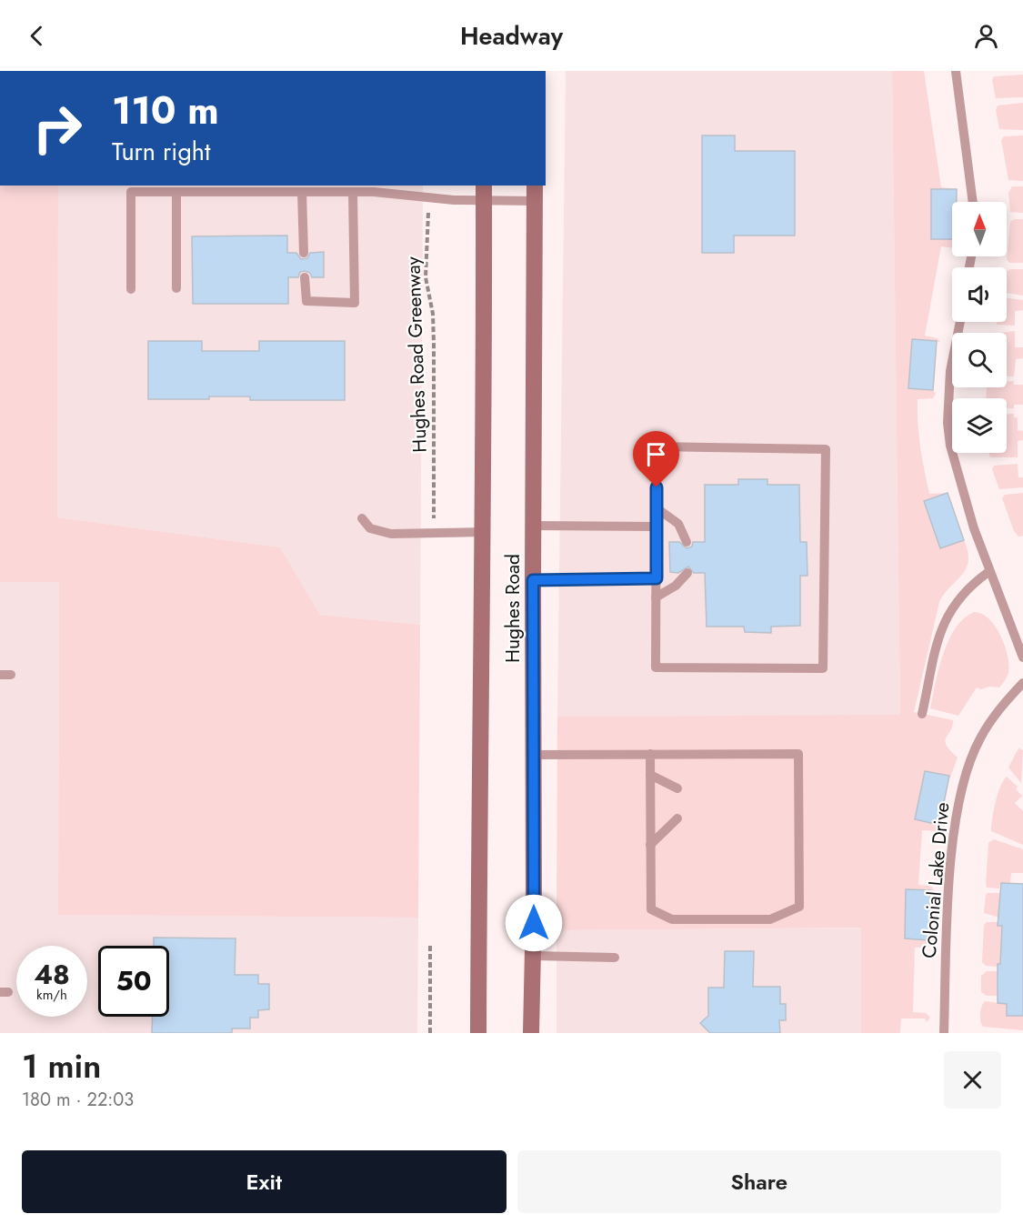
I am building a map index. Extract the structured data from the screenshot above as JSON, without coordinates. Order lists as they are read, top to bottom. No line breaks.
{"streets":{"main road":["Hughes Road"],"lane":["Colonial Lake Drive"],"path":["Hughes Road Greenway"]},"north":"top","page":{"header":"Headway","turn":["110 m","Turn right"],"speed":"48 km/h","limit":"50","heading":["1 min","180 m · 22:03"],"buttons":["Exit","Share"]}}
